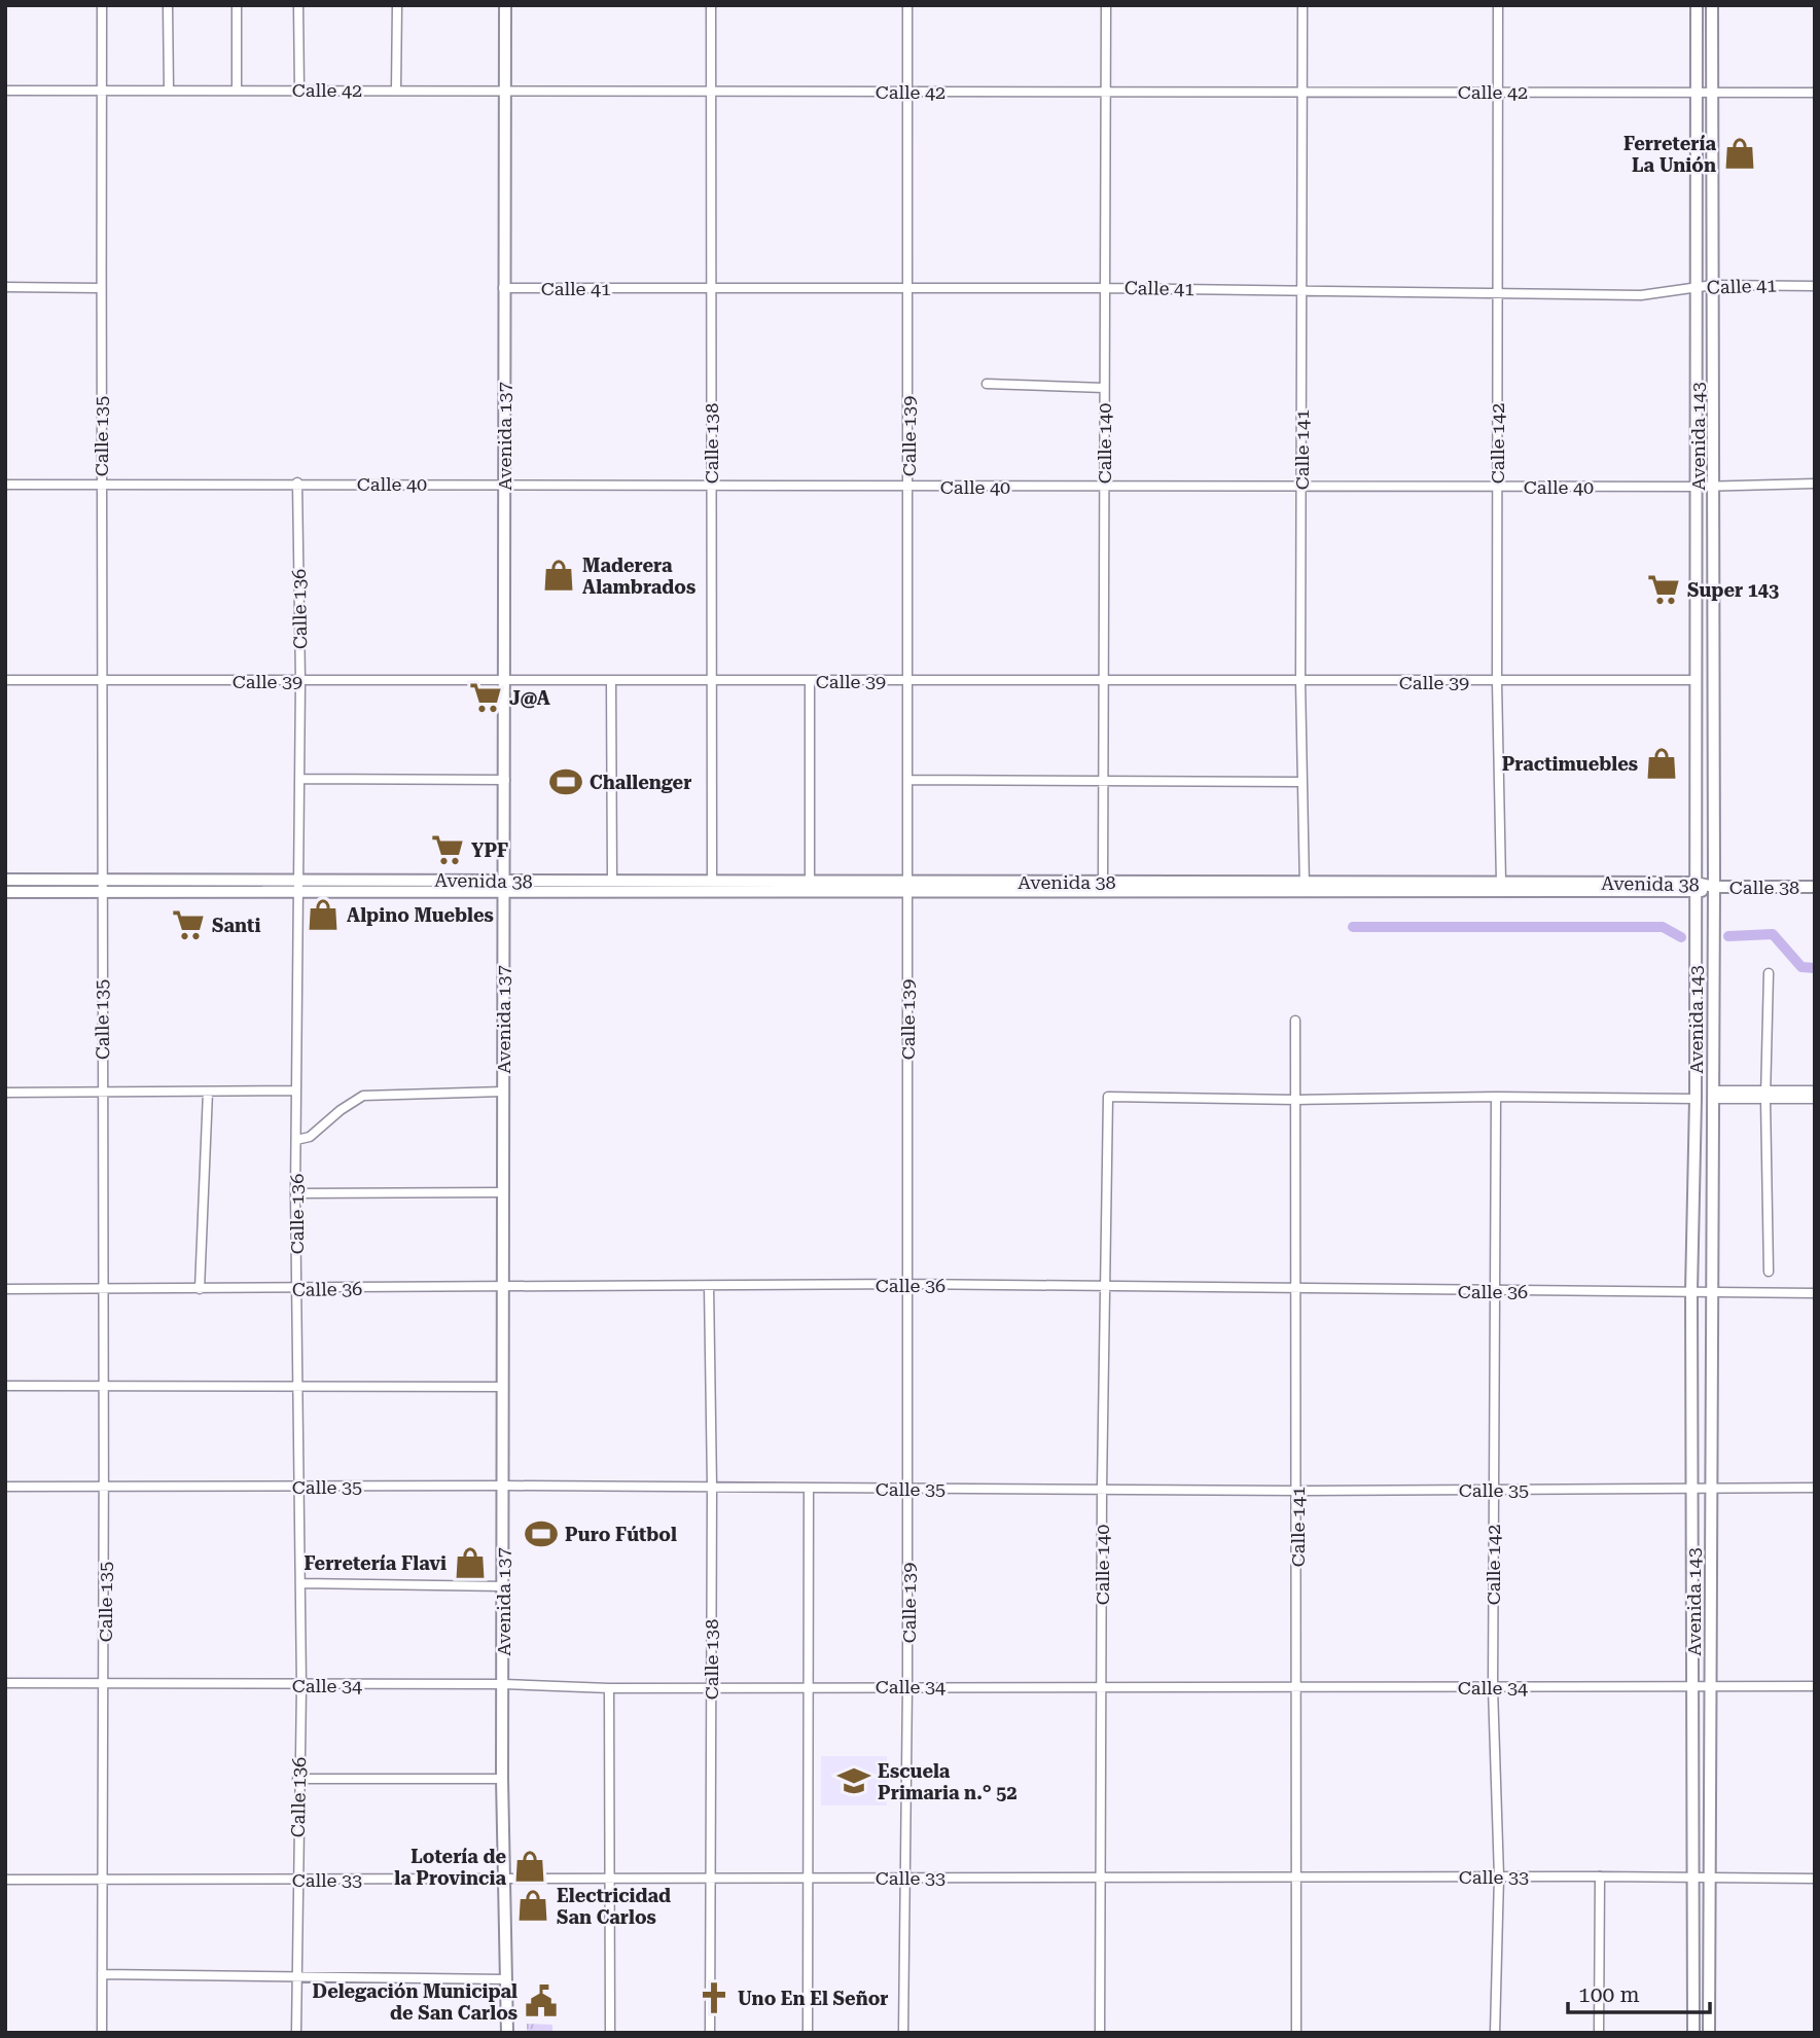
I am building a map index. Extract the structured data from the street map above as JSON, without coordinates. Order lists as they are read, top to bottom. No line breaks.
{"streets":{"main road":["Avenida 137","Avenida 143","Avenida 38","Calle 38"],"street":["Calle 42","Calle 41","Calle 135","Calle 139","Calle 138","Calle 140","Calle 142","Calle 141","Calle 40","Calle 136","Calle 39","Calle 36","Calle 35","Calle 34","Calle 33"]},"crossings":[["Calle 42","Calle 135"],["Calle 42","Avenida 137"],["Calle 42","Calle 139"],["Calle 42","Avenida 143"],["Calle 42","Calle 138"],["Calle 42","Calle 140"],["Calle 42","Calle 142"],["Calle 42","Calle 141"],["Calle 41","Avenida 137"],["Calle 41","Calle 139"],["Calle 41","Avenida 143"],["Calle 41","Calle 138"],["Calle 41","Calle 140"],["Calle 41","Calle 142"],["Calle 41","Calle 141"],["Calle 135","Calle 40"],["Calle 135","Calle 39"],["Calle 135","Avenida 38"],["Calle 135","Calle 36"],["Calle 135","Calle 35"],["Calle 135","Calle 34"],["Calle 135","Calle 33"],["Avenida 137","Calle 40"],["Avenida 137","Calle 39"],["Avenida 137","Avenida 38"],["Avenida 137","Calle 36"],["Avenida 137","Calle 35"],["Avenida 137","Calle 34"],["Avenida 137","Calle 33"],["Calle 139","Calle 40"],["Calle 139","Calle 39"],["Calle 139","Avenida 38"],["Calle 139","Calle 36"],["Calle 139","Calle 35"],["Calle 139","Calle 34"],["Calle 139","Calle 33"],["Avenida 143","Calle 40"],["Avenida 143","Calle 39"],["Avenida 143","Avenida 38"],["Avenida 143","Calle 38"],["Avenida 143","Calle 36"],["Avenida 143","Calle 35"],["Avenida 143","Calle 34"],["Avenida 143","Calle 33"],["Calle 138","Calle 40"],["Calle 138","Calle 39"],["Calle 138","Avenida 38"],["Calle 138","Calle 36"],["Calle 138","Calle 35"],["Calle 138","Calle 34"],["Calle 138","Calle 33"],["Calle 140","Calle 141"],["Calle 140","Calle 40"],["Calle 140","Calle 39"],["Calle 140","Avenida 38"],["Calle 140","Calle 36"],["Calle 140","Calle 35"],["Calle 140","Calle 34"],["Calle 140","Calle 33"],["Calle 142","Calle 40"],["Calle 142","Calle 39"],["Calle 142","Avenida 38"],["Calle 142","Calle 36"],["Calle 142","Calle 35"],["Calle 142","Calle 34"],["Calle 142","Calle 33"],["Calle 141","Calle 40"],["Calle 141","Calle 39"],["Calle 141","Avenida 38"],["Calle 141","Calle 36"],["Calle 141","Calle 35"],["Calle 141","Calle 34"],["Calle 141","Calle 33"],["Calle 40","Calle 136"],["Calle 136","Calle 39"],["Calle 136","Avenida 38"],["Calle 136","Calle 36"],["Calle 136","Calle 35"],["Calle 136","Calle 34"],["Calle 136","Calle 33"],["Avenida 38","Calle 38"]],"places":{"shop":["Ferretería La Unión","Maderera Alambrados","Practimuebles","Alpino Muebles","Ferretería Flavi","Lotería de la Provincia","Electricidad San Carlos"],"supermarket":["Super 143","J@A","YPF","Santi"],"sports":["Challenger","Puro Fútbol"],"school or university":["Escuela Primaria n.° 52"],"church":["Uno En El Señor"],"public building":["Delegación Municipal de San Carlos"]},"scale_bar":"100 m"}
